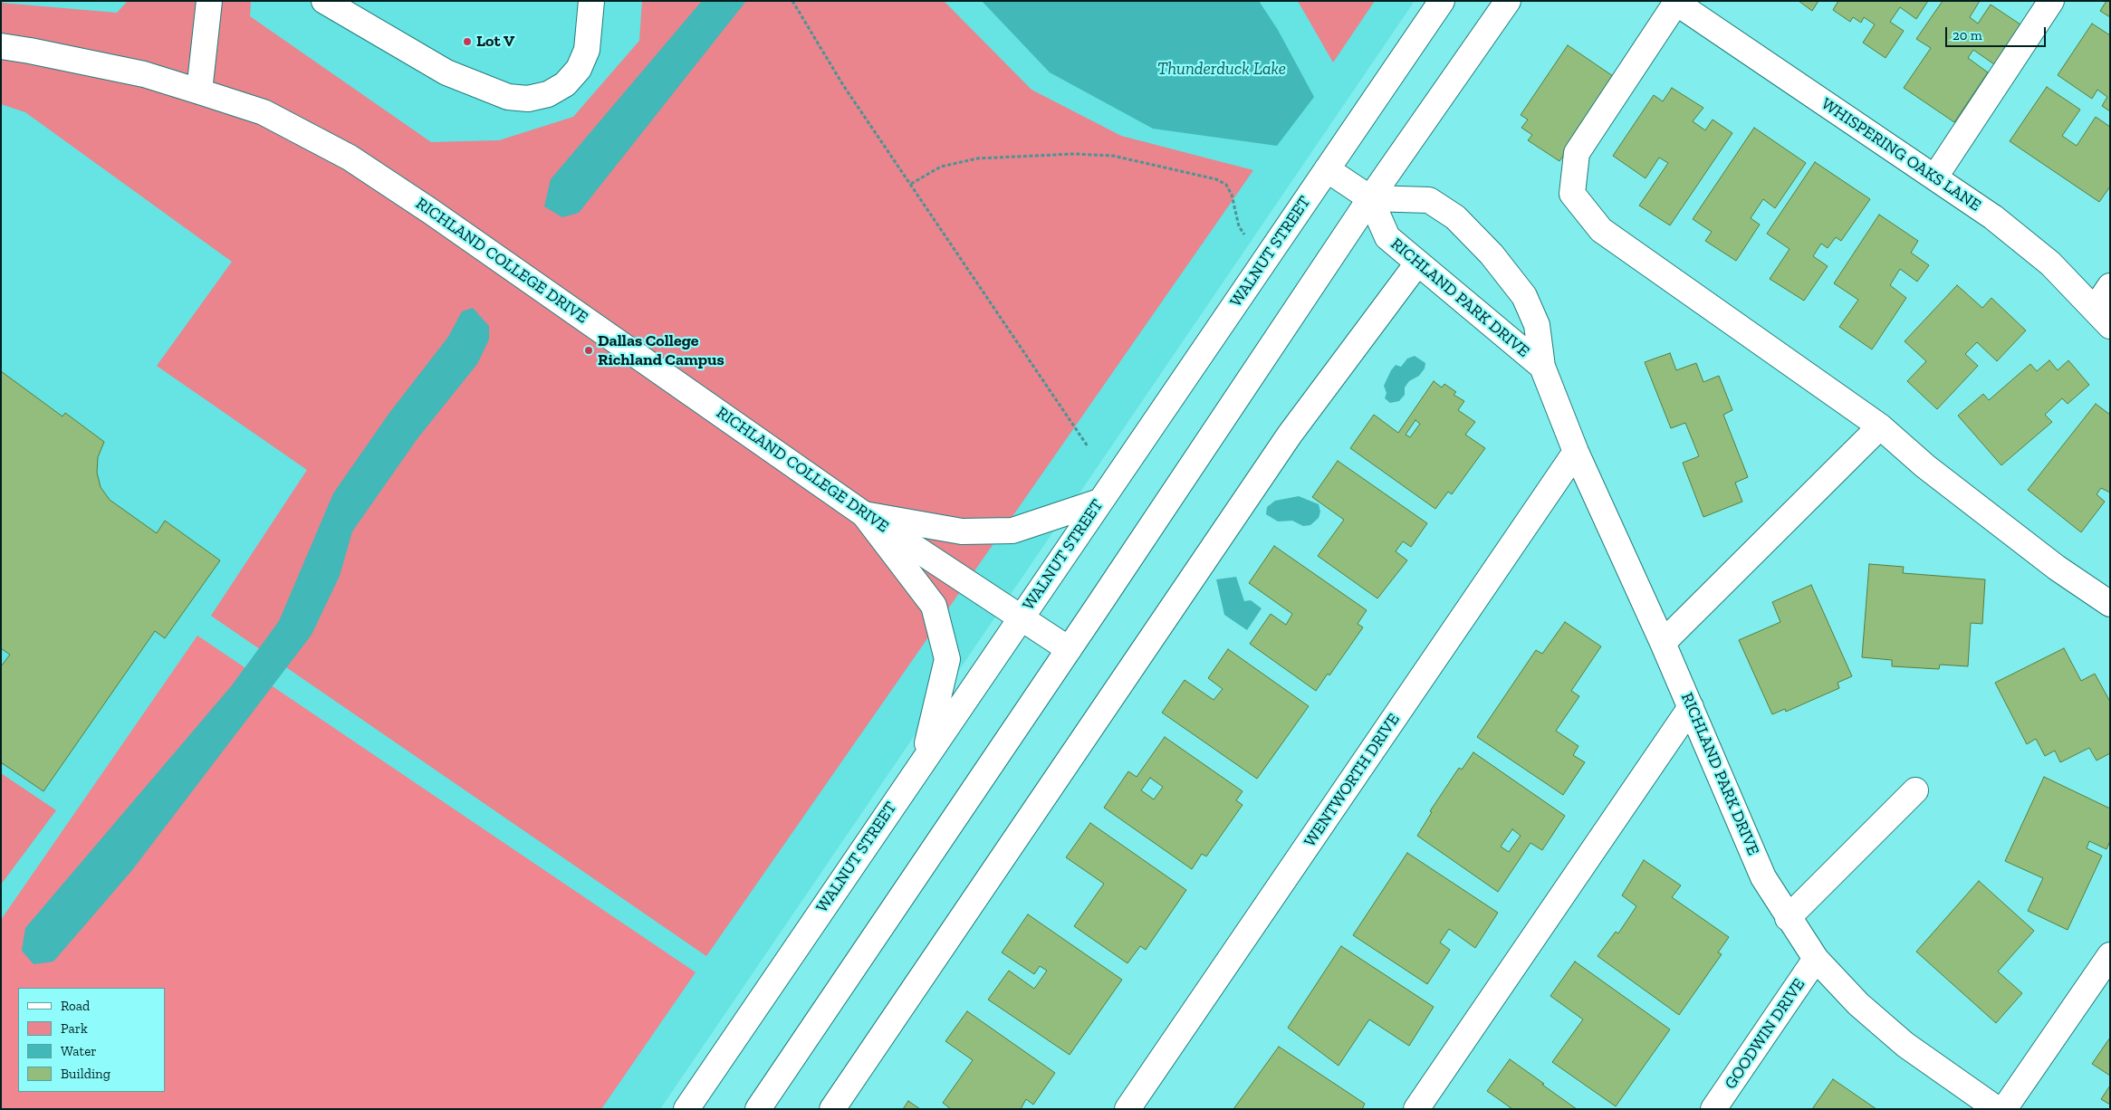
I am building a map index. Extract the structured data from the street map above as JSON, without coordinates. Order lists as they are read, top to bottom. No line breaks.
{"streets":{"street":["WHISPERING OAKS LANE","WALNUT STREET","RICHLAND COLLEGE DRIVE","RICHLAND PARK DRIVE","WENTWORTH DRIVE","GOODWIN DRIVE"]},"crossings":[["WALNUT STREET","RICHLAND COLLEGE DRIVE"],["RICHLAND PARK DRIVE","WENTWORTH DRIVE"],["RICHLAND PARK DRIVE","GOODWIN DRIVE"]],"water":["Thunderduck Lake"],"places":["Lot V","Dallas College Richland Campus"],"legend":["Road","Park","Water","Building"],"scale_bar":"20 m"}
